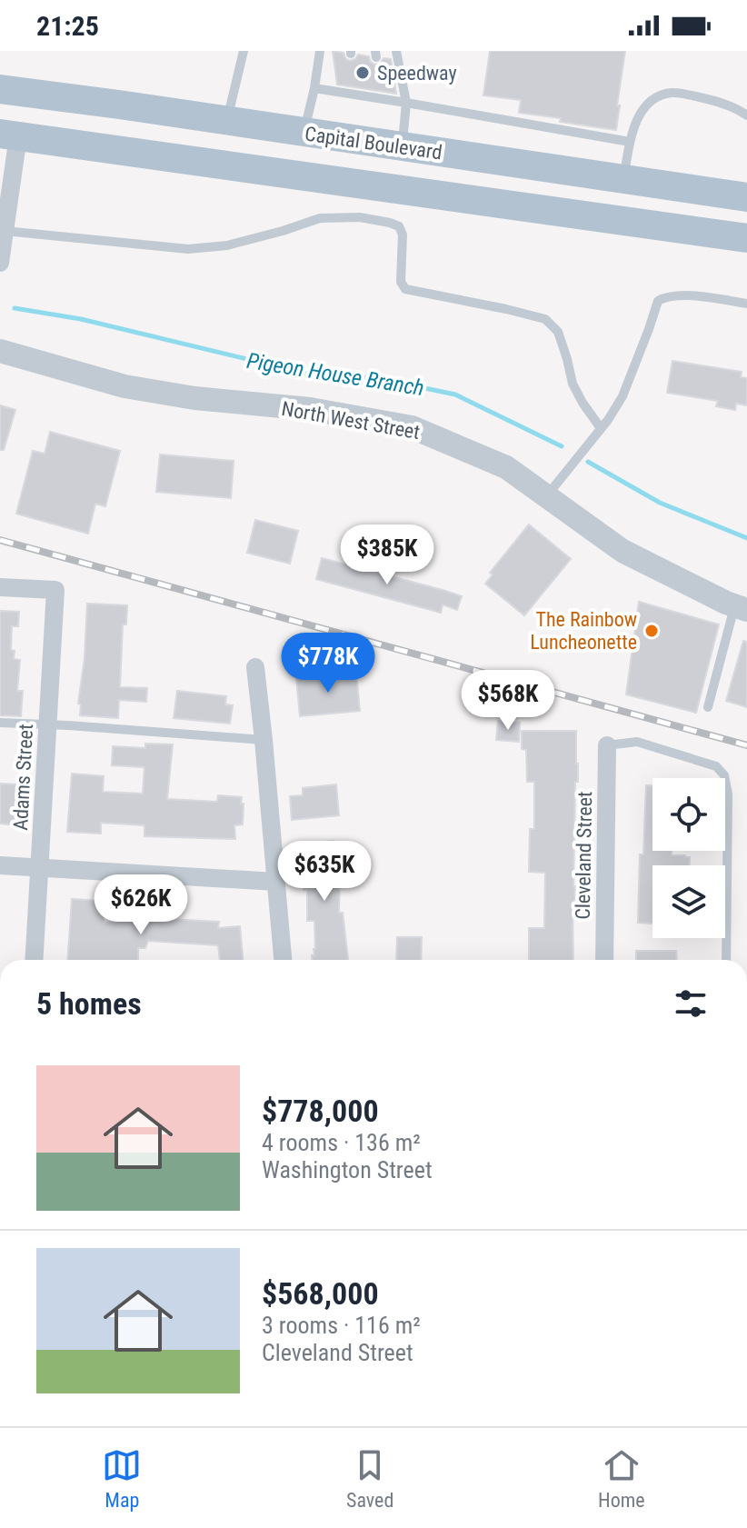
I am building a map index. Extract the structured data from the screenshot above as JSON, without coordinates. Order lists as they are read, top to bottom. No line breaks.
{"streets":{"main road":["Capital Boulevard"],"street":["North West Street","Adams Street","Cleveland Street"]},"water":["Pigeon House Branch"],"places":["Speedway","The Rainbow Luncheonette"],"page":{"status":"21:25","price":["$385K","$778K","$568K","$635K","$626K"],"heading":"5 homes","list":[{"name":"$778,000","note":"4 rooms · 136 m² · Washington Street"},{"name":"$568,000","note":"3 rooms · 116 m² · Cleveland Street"}],"tabs":["Map","Saved","Home"]}}
